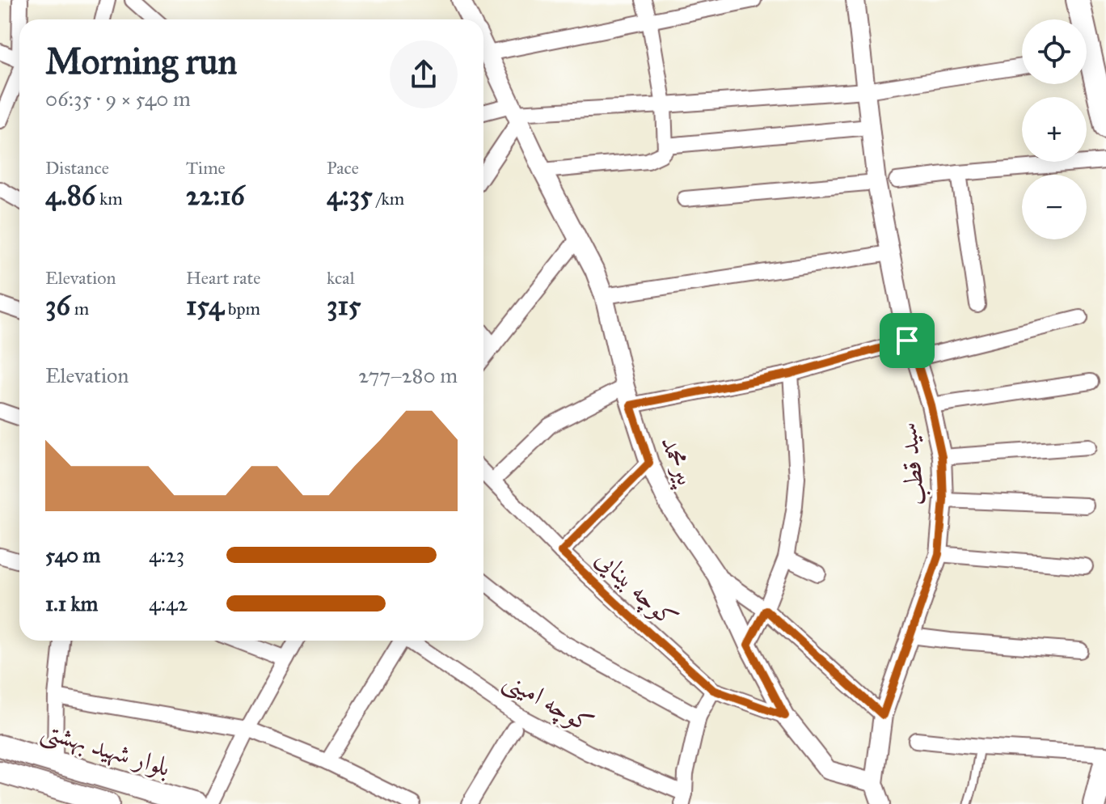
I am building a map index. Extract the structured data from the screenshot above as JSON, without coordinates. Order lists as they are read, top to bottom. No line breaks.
{"streets":{"main road":["بلوار شهید بهشتی"],"street":["پیرمحمد","سید قطب","کوچه بینایی","کوچه امینی"]},"crossings":[["پیرمحمد","سید قطب"],["پیرمحمد","کوچه بینایی"]],"page":{"map_buttons":["+","−"],"heading":["Morning run","06:35 · 9 × 540 m"],"stats":[["Distance","4.86 km"],["Time","22:16"],["Pace","4:35 /km"],["Elevation","36 m"],["Heart rate","154 bpm"],["kcal","315"]],"chart":["Elevation","277–280 m"],"list":[{"name":"540 m","note":"4:23"},{"name":"1.1 km","note":"4:42"}]}}
